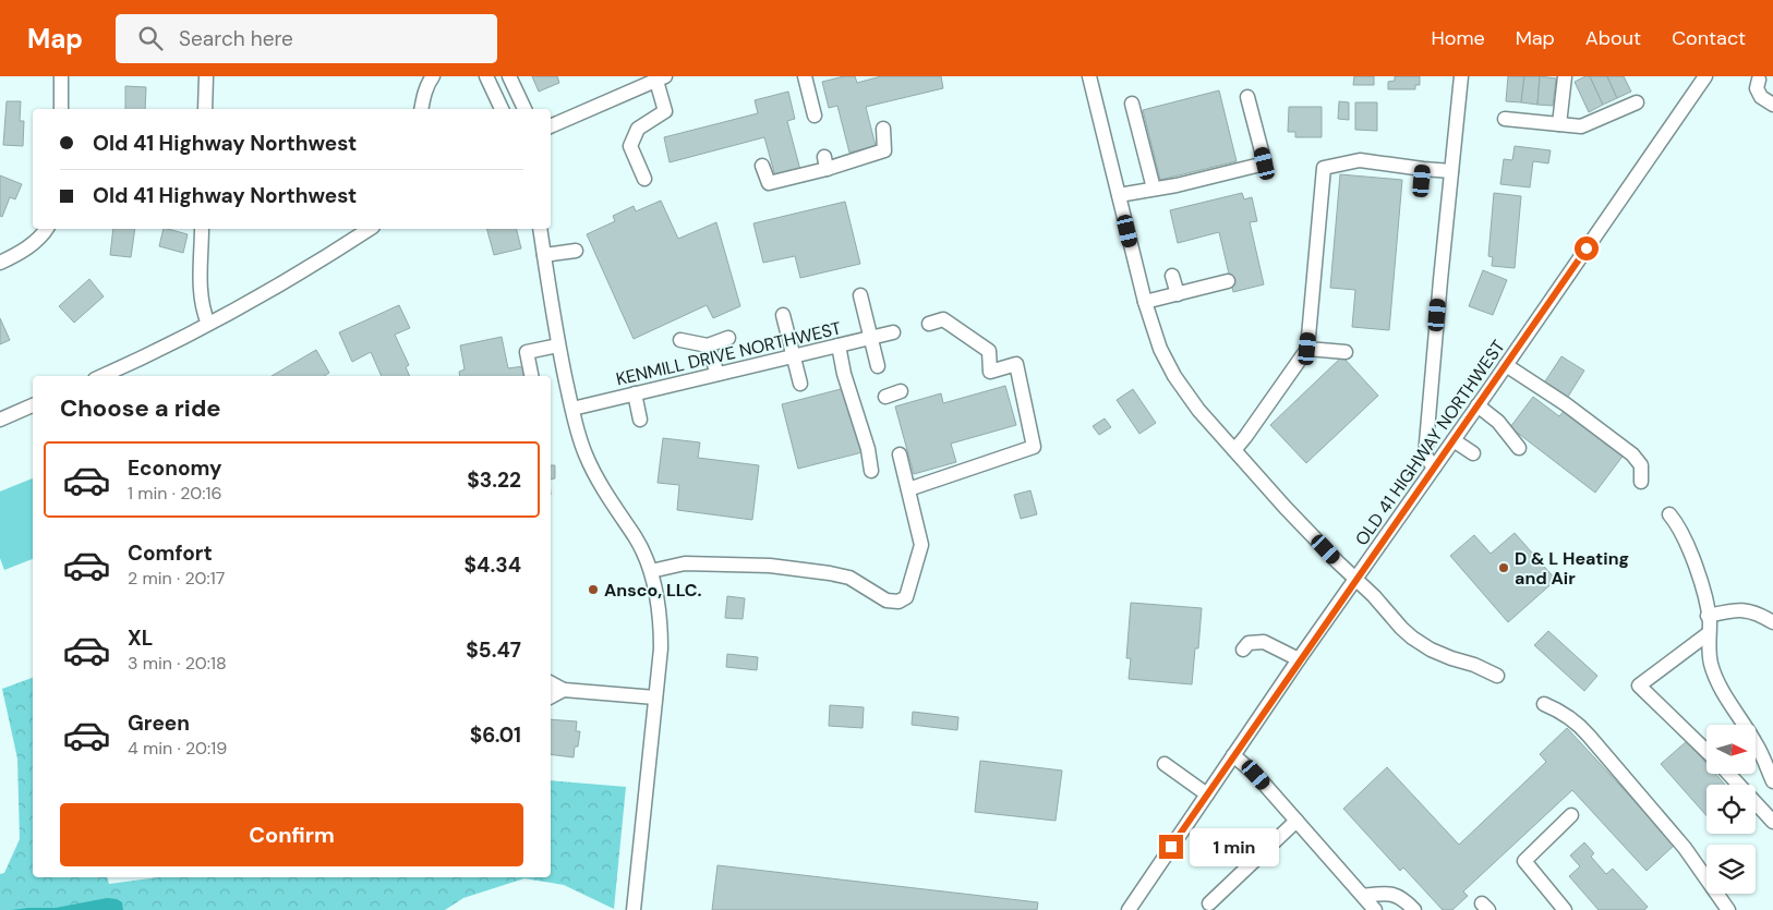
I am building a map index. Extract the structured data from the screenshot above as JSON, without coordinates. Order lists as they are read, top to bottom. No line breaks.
{"streets":{"street":["KENMILL DRIVE NORTHWEST","OLD 41 HIGHWAY NORTHWEST"]},"places":["D & L Heating and Air","Ansco, LLC."],"north":"right","page":{"header":"Map","search":"Search here","nav":["Home","Map","About","Contact"],"banner":["Old 41 Highway Northwest","Old 41 Highway Northwest"],"heading":"Choose a ride","list":[{"name":"Economy","note":"1 min · 20:16","value":"$3.22"},{"name":"Comfort","note":"2 min · 20:17","value":"$4.34"},{"name":"XL","note":"3 min · 20:18","value":"$5.47"},{"name":"Green","note":"4 min · 20:19","value":"$6.01"}],"buttons":"Confirm","bubble":"1 min"}}
